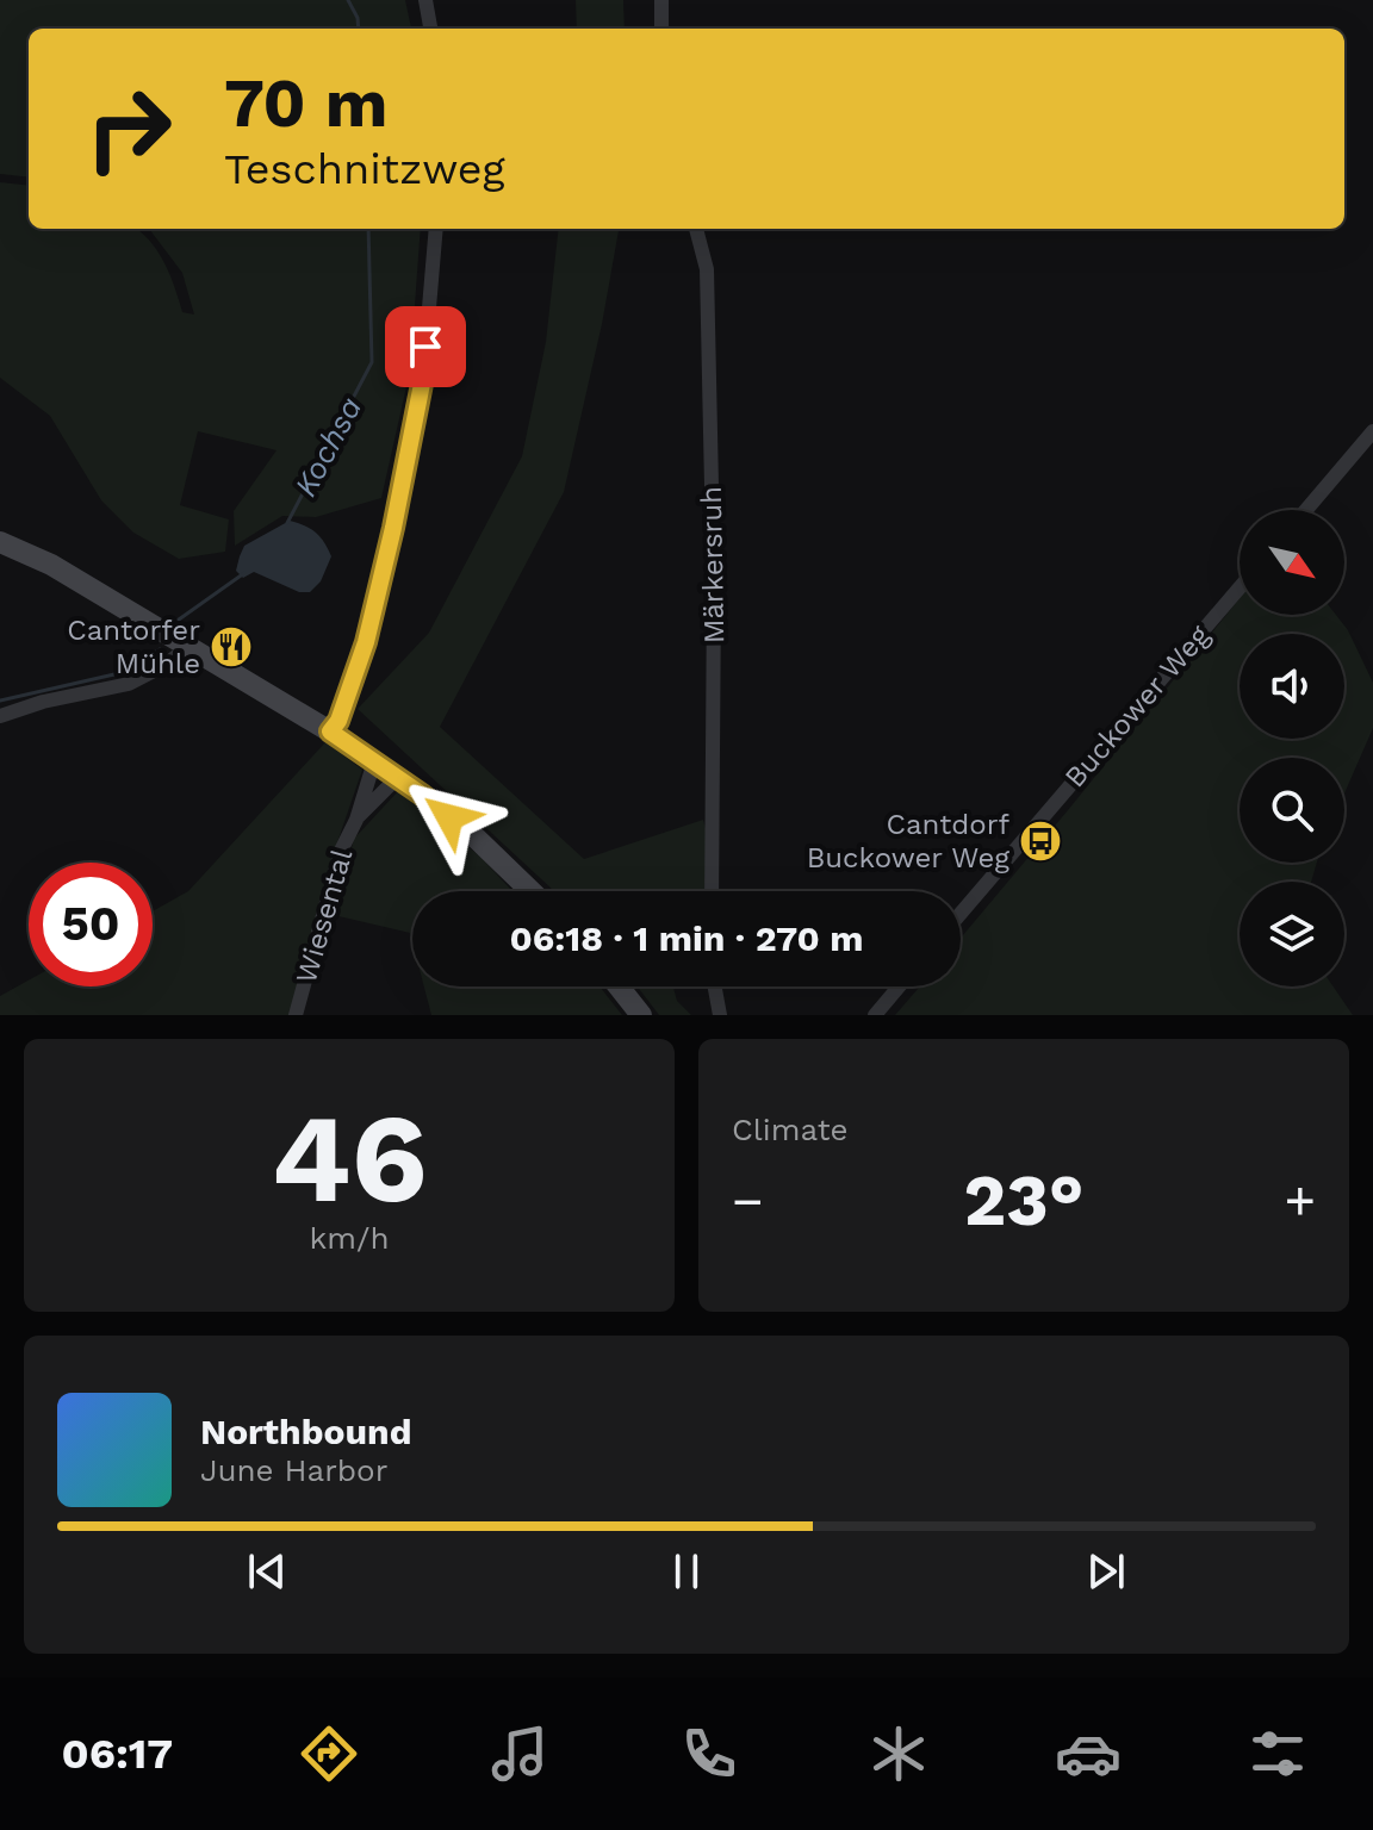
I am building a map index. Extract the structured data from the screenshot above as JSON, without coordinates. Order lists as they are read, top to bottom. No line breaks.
{"streets":{"street":["Märkersruh","Buckower Weg","Wiesental"]},"water":["Kochsa"],"places":{"restaurant":["Cantorfer Mühle"],"bus stop":["Cantdorf Buckower Weg"]},"north":"bottom right","page":{"turn":["70 m","Teschnitzweg"],"limit":"50","trip":"06:18 · 1 min · 270 m","tile":[["46","km/h"],"Climate"],"heat":["−","23°","+"],"song":["Northbound","June Harbor"],"tabs":"06:17"}}
